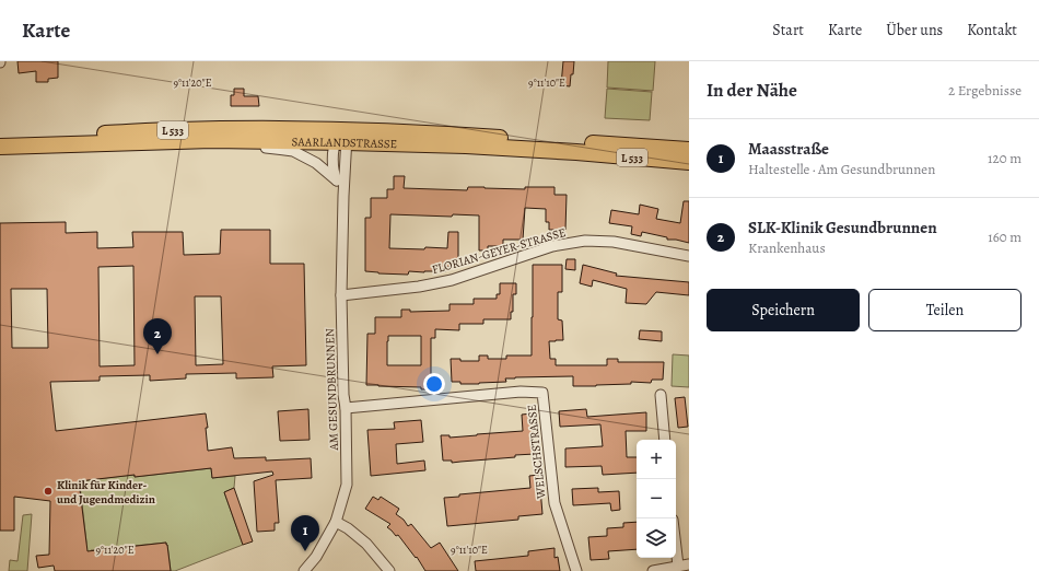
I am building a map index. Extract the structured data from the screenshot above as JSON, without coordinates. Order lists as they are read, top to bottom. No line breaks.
{"streets":{"main road":["L 533","SAARLANDSTRASSE"],"street":["FLORIAN-GEYER-STRASSE","AM GESUNDBRUNNEN","WELSCHSTRASSE"]},"crossings":[["SAARLANDSTRASSE","AM GESUNDBRUNNEN"],["FLORIAN-GEYER-STRASSE","AM GESUNDBRUNNEN"],["AM GESUNDBRUNNEN","WELSCHSTRASSE"]],"places":["Klinik für Kinder- und Jugendmedizin"],"page":{"header":"Karte","nav":["Start","Karte","Über uns","Kontakt"],"heading":["In der Nähe","2 Ergebnisse"],"list":[{"mark":"1","name":"Maasstraße","note":"Haltestelle · Am Gesundbrunnen","value":"120 m"},{"mark":"2","name":"SLK-Klinik Gesundbrunnen","note":"Krankenhaus","value":"160 m"}],"buttons":["Speichern","Teilen"],"pins":["2","1"],"map_buttons":["+","−"]},"coordinates":["9°11'20\"E","9°11'10\"E"]}
